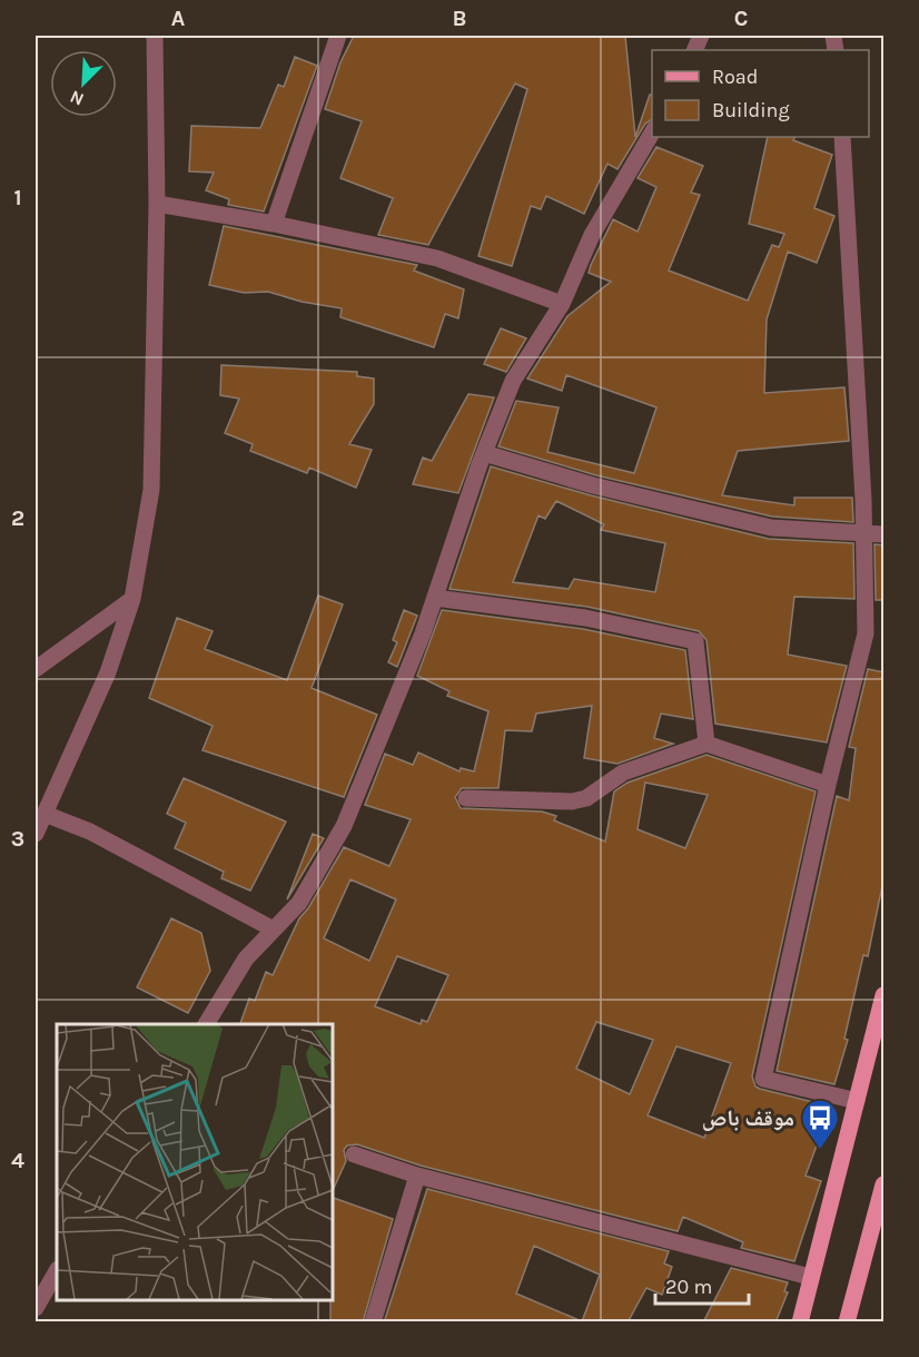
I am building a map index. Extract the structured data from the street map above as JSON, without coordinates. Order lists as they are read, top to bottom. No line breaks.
{"places":{"bus stop":["موقف باص"]},"legend":["Road","Building"],"scale_bar":"20 m","north":"bottom left","grid":{"columns":["A","B","C"],"rows":["1","2","3","4"]}}
